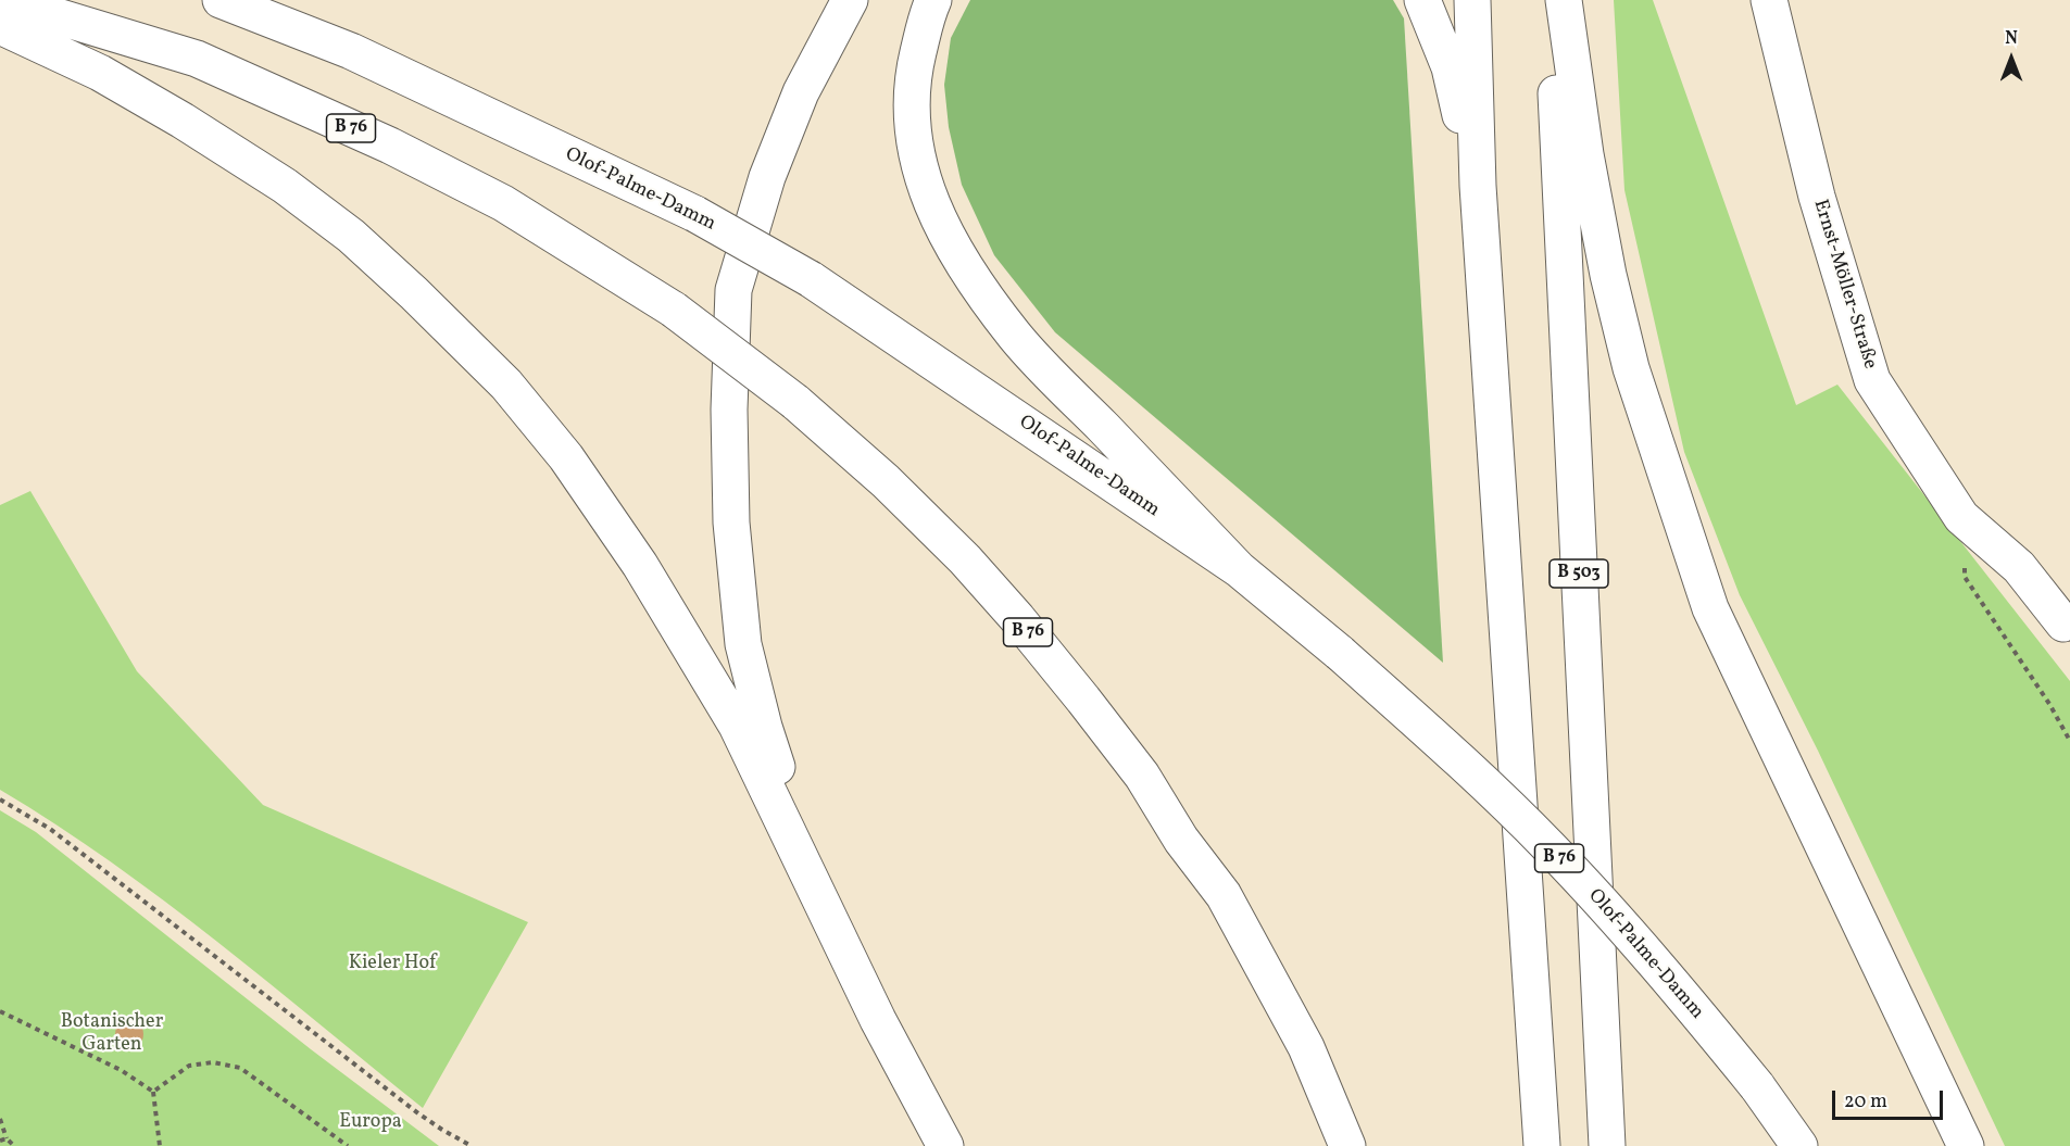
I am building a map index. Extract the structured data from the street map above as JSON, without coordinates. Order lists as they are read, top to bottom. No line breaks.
{"streets":{"main road":["B 76","Olof-Palme-Damm","Ernst-Möller-Straße","B 503"]},"parks":["Kieler Hof","Botanischer Garten","Europa"],"scale_bar":"20 m","north":"top"}
